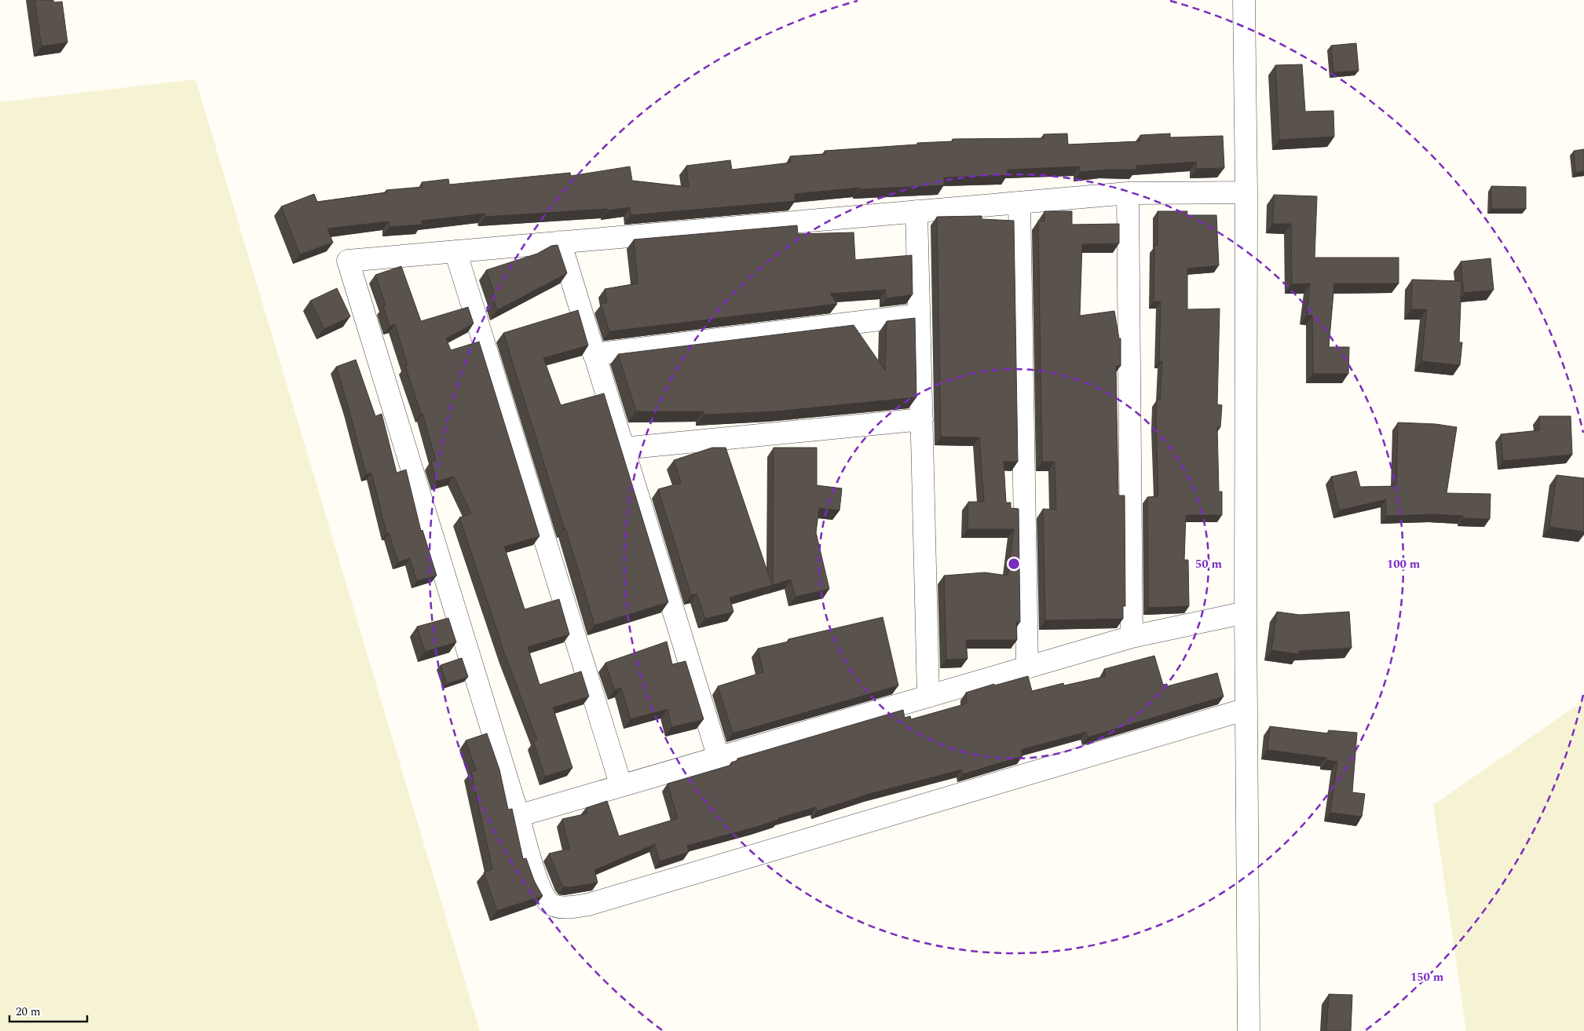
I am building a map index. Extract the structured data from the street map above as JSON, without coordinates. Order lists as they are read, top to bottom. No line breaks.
{"scale_bar":"20 m","rings":["50 m","100 m","150 m"]}
